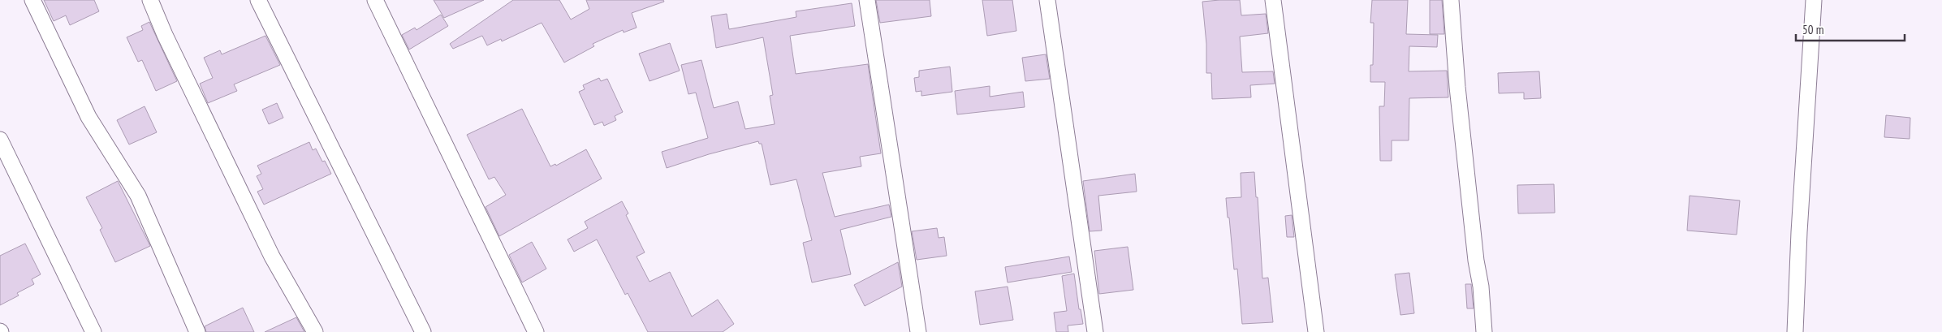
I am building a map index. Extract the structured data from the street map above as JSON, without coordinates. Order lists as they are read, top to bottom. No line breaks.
{"scale_bar":"50 m"}
